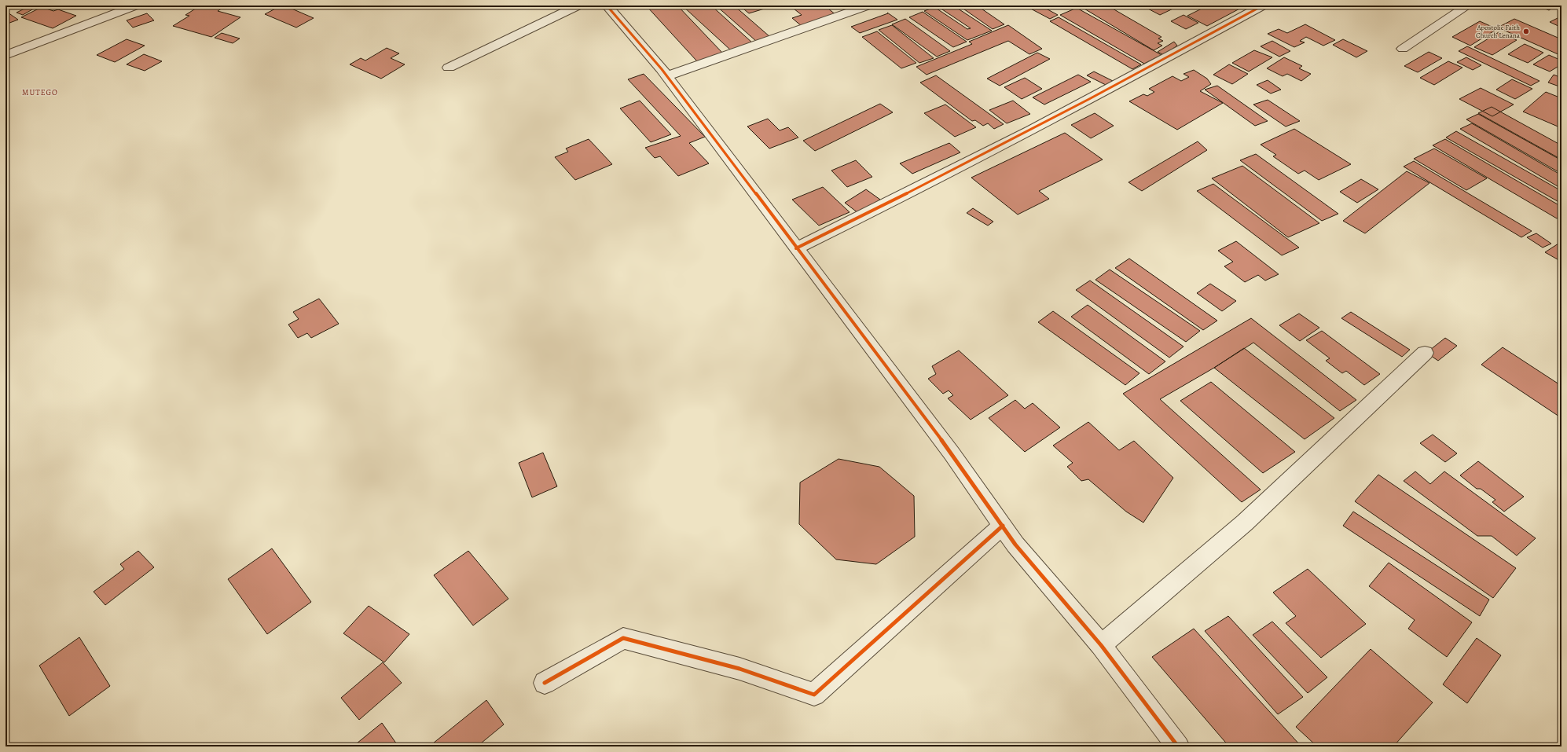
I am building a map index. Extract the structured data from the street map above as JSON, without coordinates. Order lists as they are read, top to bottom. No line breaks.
{"districts":["MUTEGO"],"places":["Apostolic Faith Church Lenana"]}
